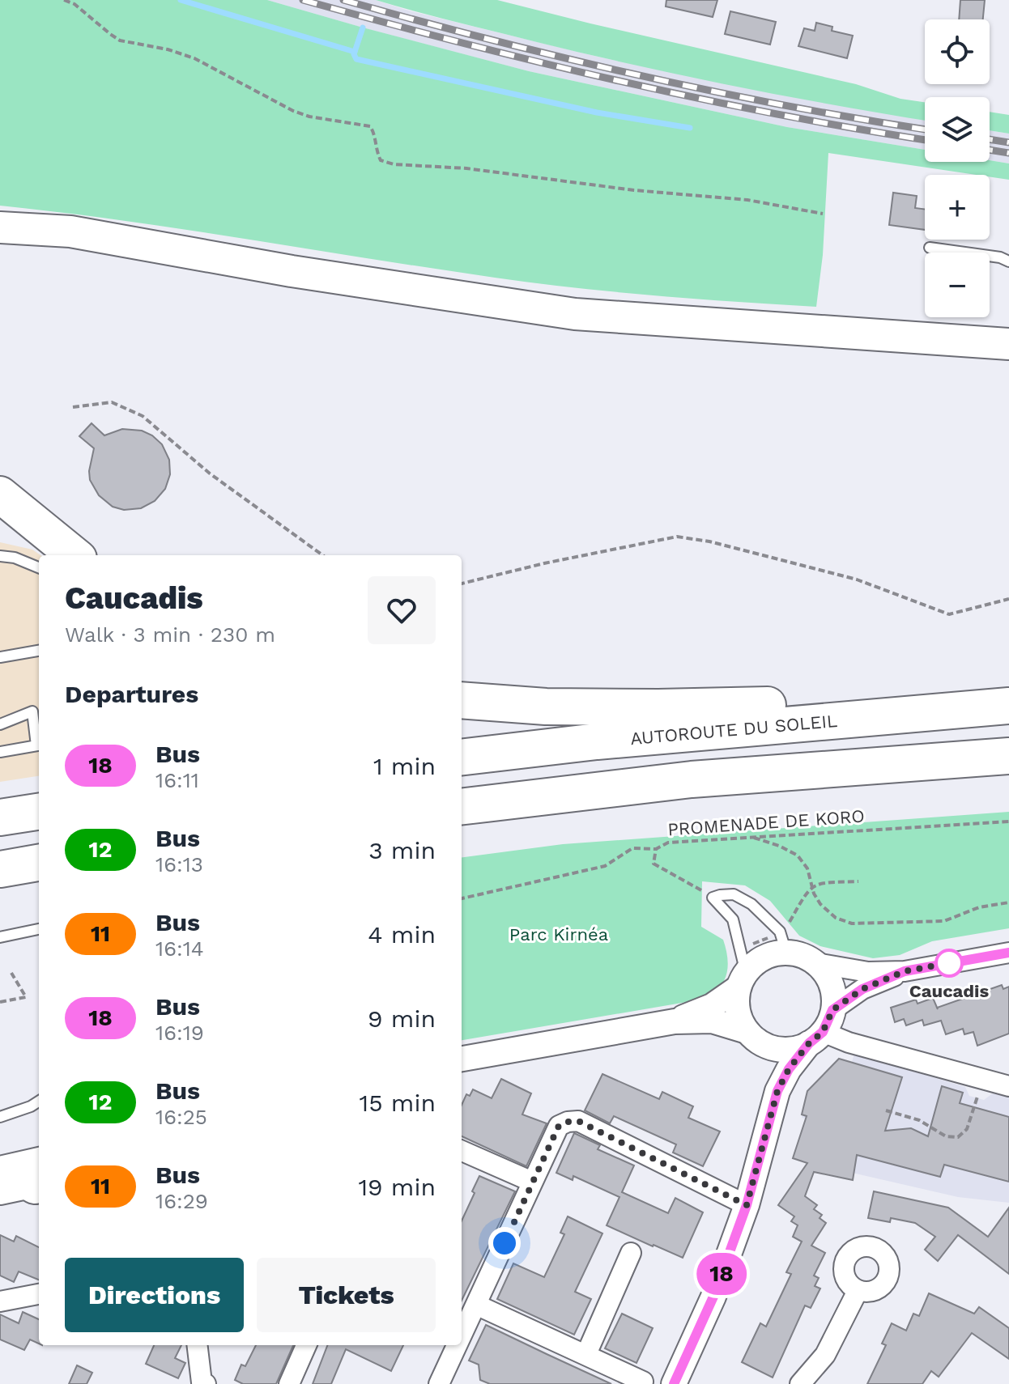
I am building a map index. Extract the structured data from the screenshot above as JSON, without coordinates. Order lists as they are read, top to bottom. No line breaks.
{"streets":{"highway":["AUTOROUTE DU SOLEIL"],"path":["PROMENADE DE KORO"]},"parks":["Parc Kirnéa"],"places":["Caucadis"],"lines":["bus line 18"],"page":{"on_map":"18","map_buttons":["+","−"],"heading":[["Caucadis","Walk · 3 min · 230 m"],"Departures"],"list":[{"mark":"18","name":"Bus","note":"16:11","value":"1 min"},{"mark":"12","name":"Bus","note":"16:13","value":"3 min"},{"mark":"11","name":"Bus","note":"16:14","value":"4 min"},{"mark":"18","name":"Bus","note":"16:19","value":"9 min"},{"mark":"12","name":"Bus","note":"16:25","value":"15 min"},{"mark":"11","name":"Bus","note":"16:29","value":"19 min"}],"buttons":["Directions","Tickets"]}}
